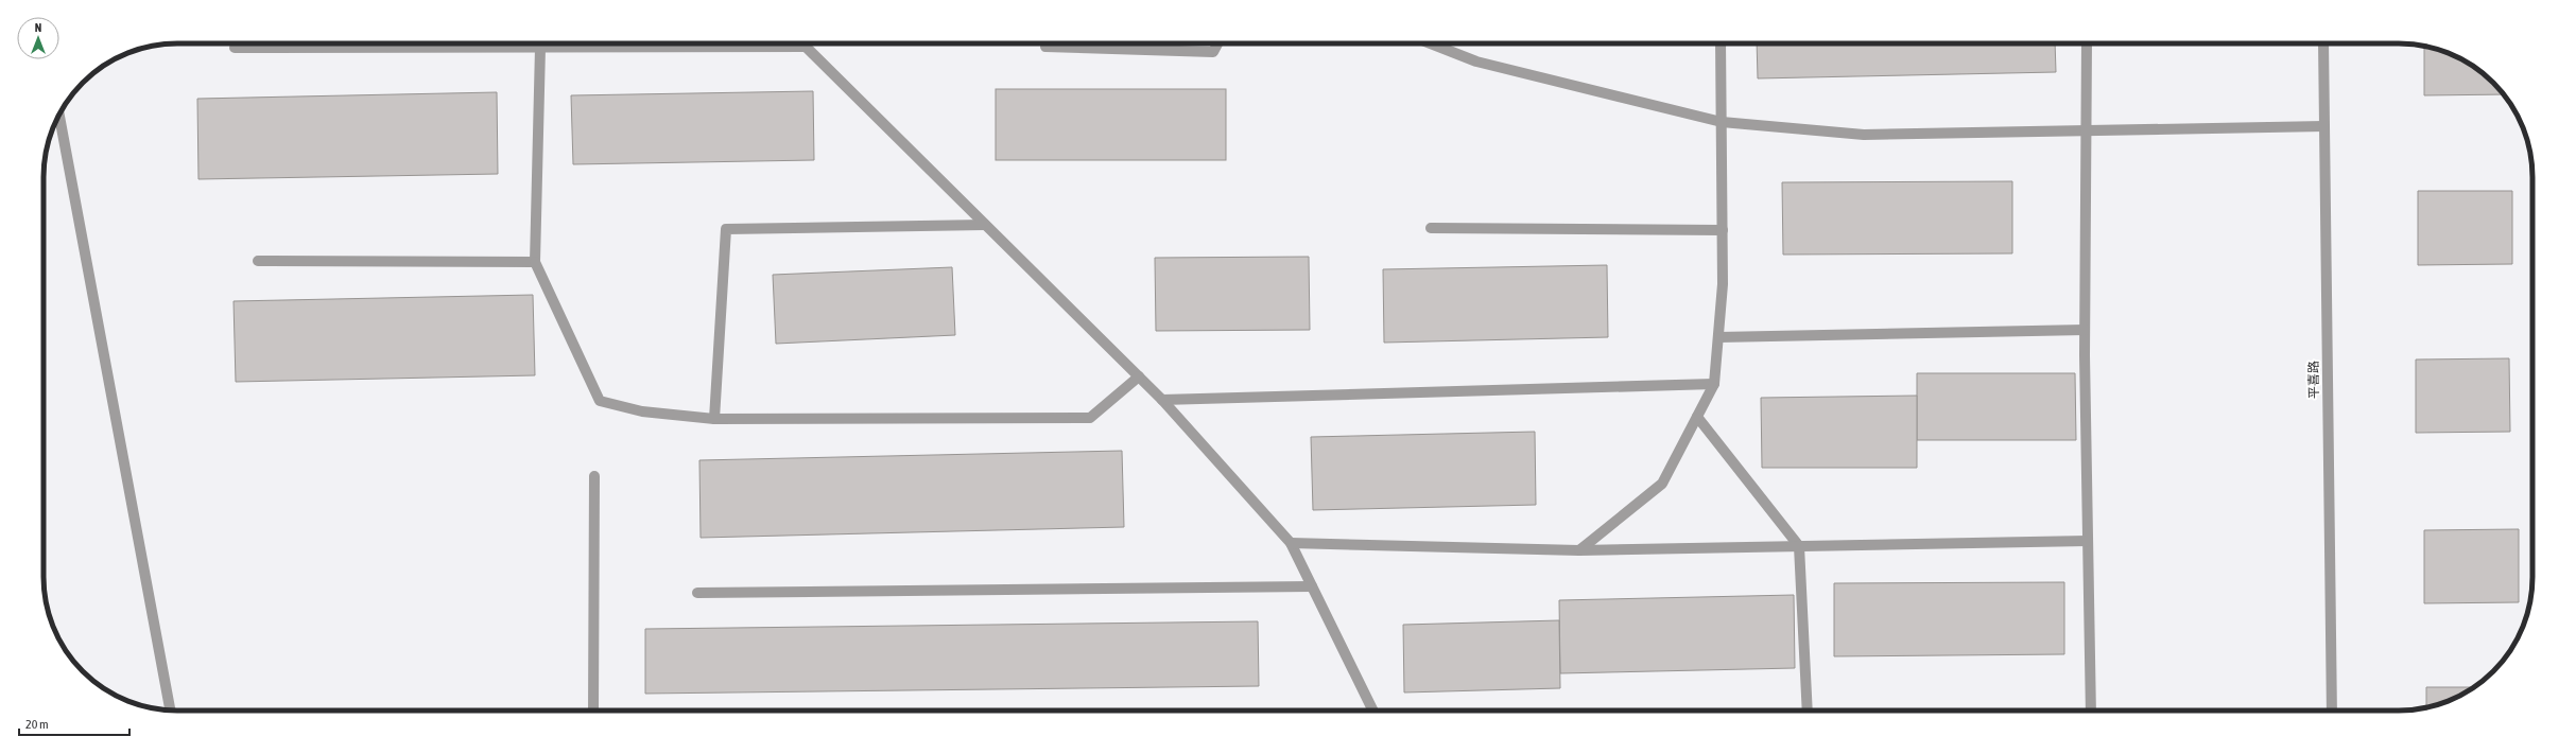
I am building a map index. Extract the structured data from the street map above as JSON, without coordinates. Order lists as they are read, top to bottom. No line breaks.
{"streets":{"street":["平喜路"]},"scale_bar":"20 m","north":"top"}
